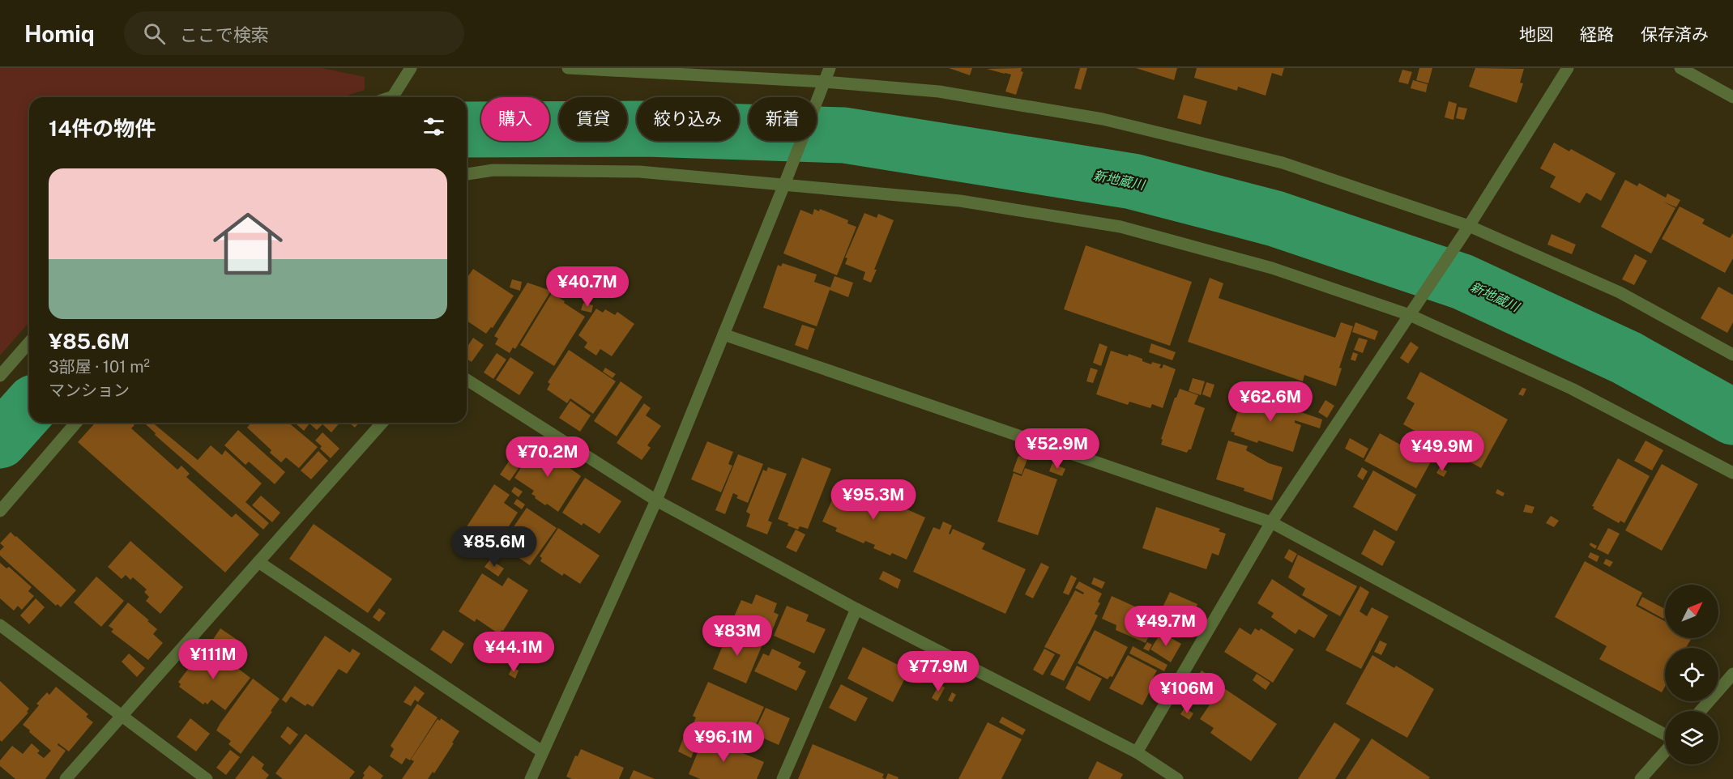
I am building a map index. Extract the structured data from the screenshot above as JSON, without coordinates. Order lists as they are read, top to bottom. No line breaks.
{"water":["新地蔵川"],"north":"top right","page":{"header":"Homiq","search":"ここで検索","nav":["地図","経路","保存済み"],"chip":["購入","賃貸","絞り込み","新着"],"heading":"14件の物件","list":[{"name":"¥85.6M","note":"3部屋 · 101 m² · マンション"}],"price":["¥40.7M","¥62.6M","¥52.9M","¥49.9M","¥70.2M","¥95.3M","¥85.6M","¥49.7M","¥83M","¥44.1M","¥111M","¥77.9M","¥106M","¥96.1M"]}}
